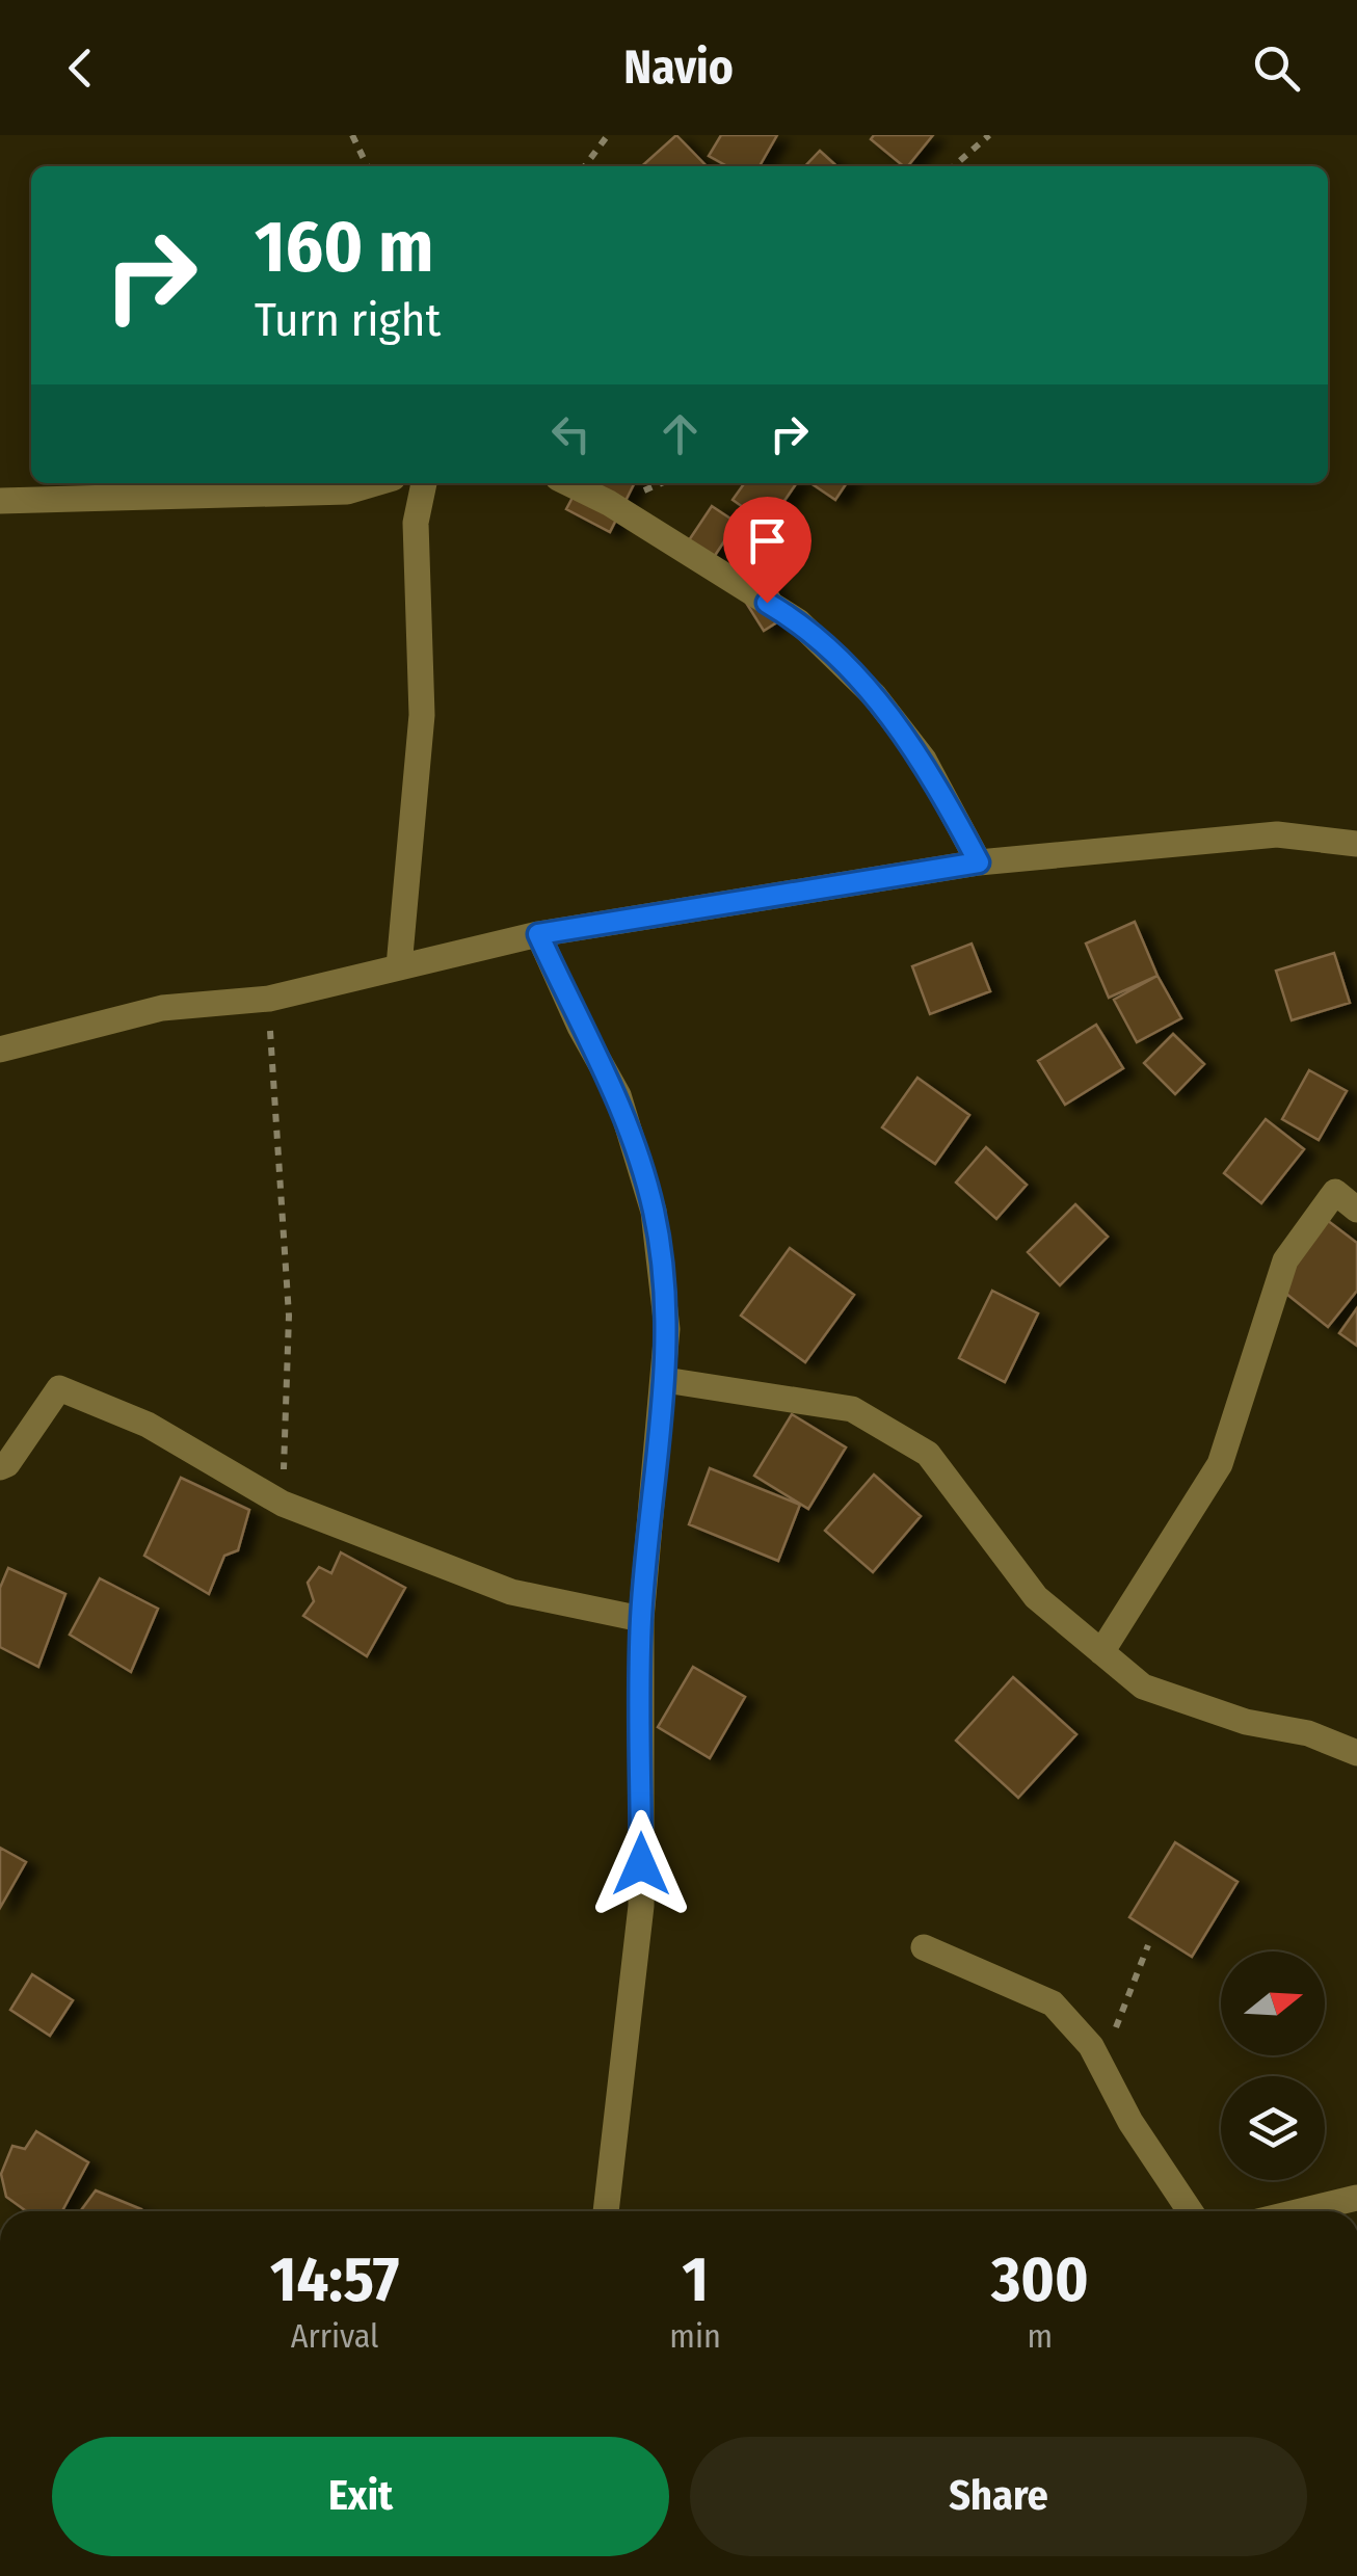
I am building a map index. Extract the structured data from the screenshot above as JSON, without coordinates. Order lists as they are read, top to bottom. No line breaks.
{"north":"right","page":{"header":"Navio","turn":["160 m","Turn right"],"eta":["14:57","Arrival","1","min","300","m"],"buttons":["Exit","Share"]}}
